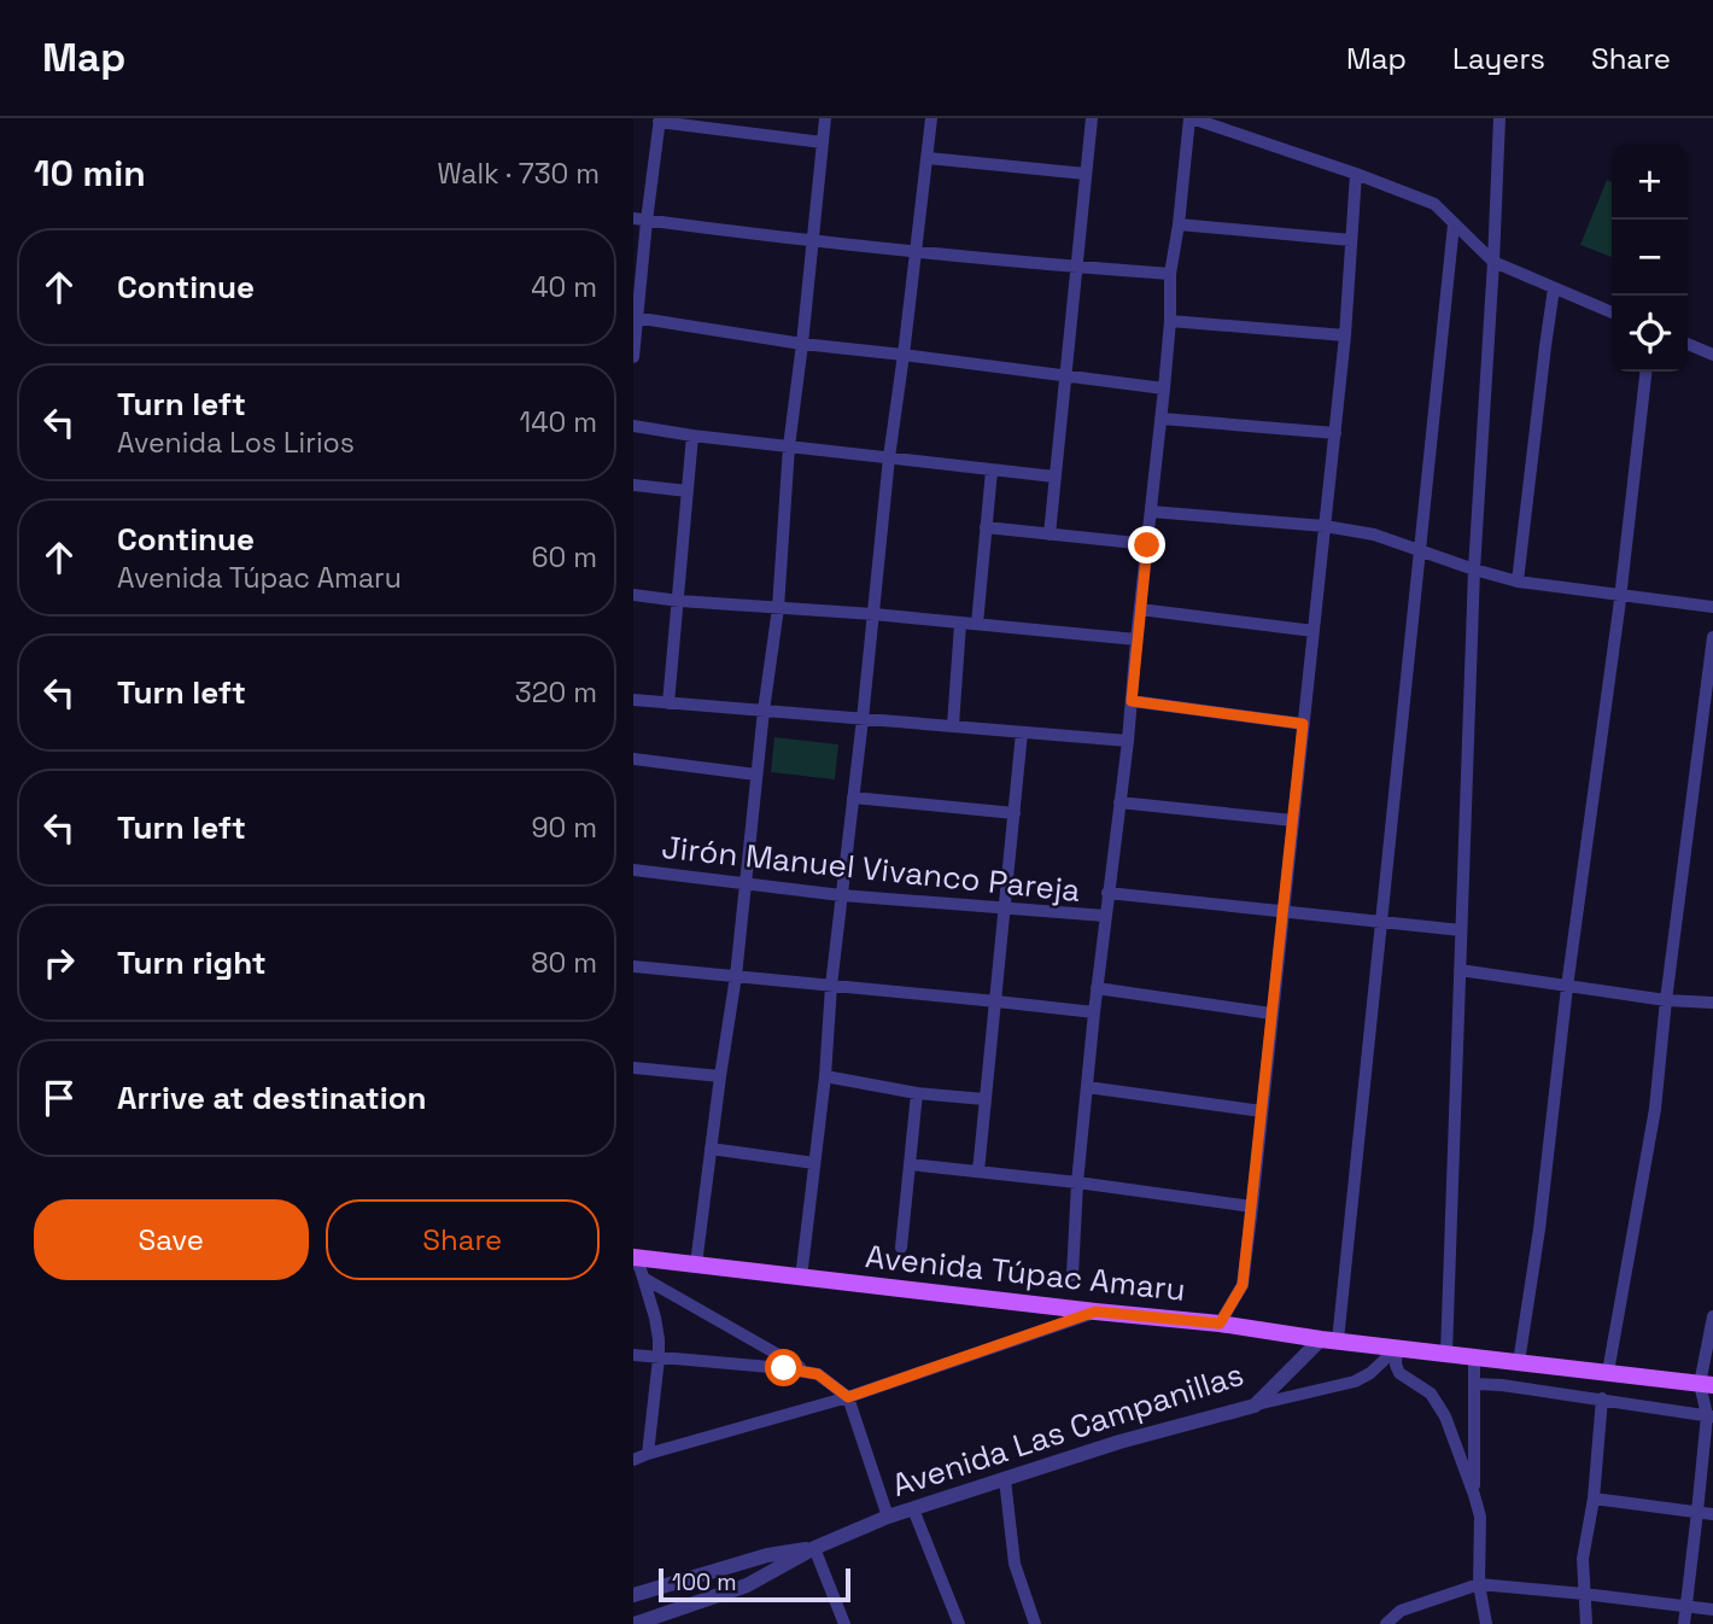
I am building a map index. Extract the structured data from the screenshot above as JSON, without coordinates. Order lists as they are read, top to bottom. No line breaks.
{"streets":{"main road":["Avenida Túpac Amaru"],"street":["Jirón Manuel Vivanco Pareja","Avenida Las Campanillas"]},"crossings":[["Avenida Túpac Amaru","Avenida Las Campanillas"]],"scale_bar":"100 m","page":{"header":"Map","nav":["Map","Layers","Share"],"heading":["10 min","Walk · 730 m"],"map_buttons":["+","−"],"list":[["Continue","40 m"],["Turn left","Avenida Los Lirios","140 m"],["Continue","Avenida Túpac Amaru","60 m"],["Turn left","320 m"],["Turn left","90 m"],["Turn right","80 m"],"Arrive at destination"],"buttons":["Save","Share"],"scale":"100 m"}}
